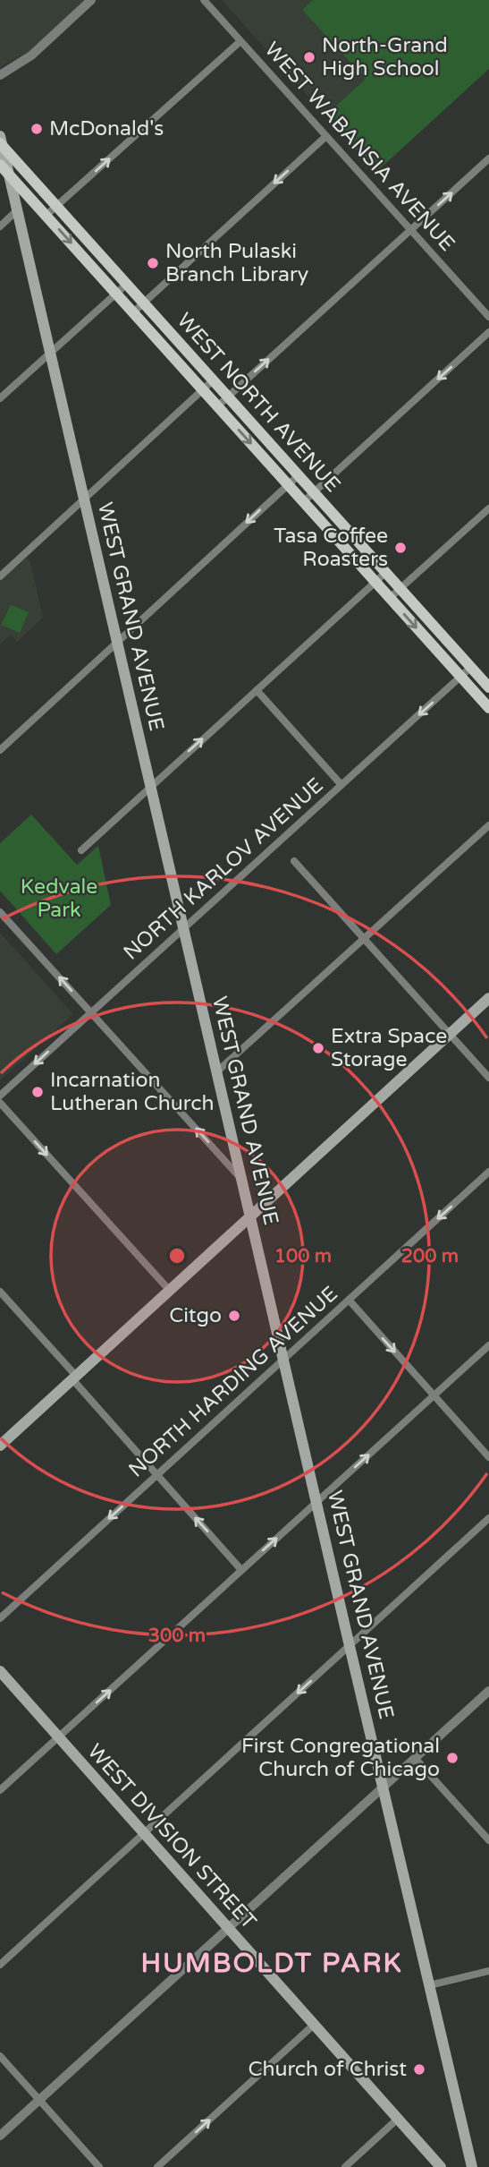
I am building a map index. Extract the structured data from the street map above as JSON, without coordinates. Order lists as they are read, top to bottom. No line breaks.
{"streets":{"main road":["WEST NORTH AVENUE","WEST GRAND AVENUE","WEST DIVISION STREET"],"street":["WEST WABANSIA AVENUE","NORTH KARLOV AVENUE","NORTH HARDING AVENUE"]},"crossings":[["WEST NORTH AVENUE","WEST GRAND AVENUE"],["WEST NORTH AVENUE","NORTH KARLOV AVENUE"],["WEST GRAND AVENUE","NORTH KARLOV AVENUE"],["WEST GRAND AVENUE","NORTH HARDING AVENUE"]],"one_way":["NORTH KARLOV AVENUE","NORTH HARDING AVENUE"],"districts":["HUMBOLDT PARK"],"parks":["Kedvale Park"],"places":["North-Grand High School","McDonald's","North Pulaski Branch Library","Tasa Coffee Roasters","Extra Space Storage","Incarnation Lutheran Church","Citgo","First Congregational Church of Chicago","Church of Christ"],"rings":["100 m","200 m","300 m"]}
